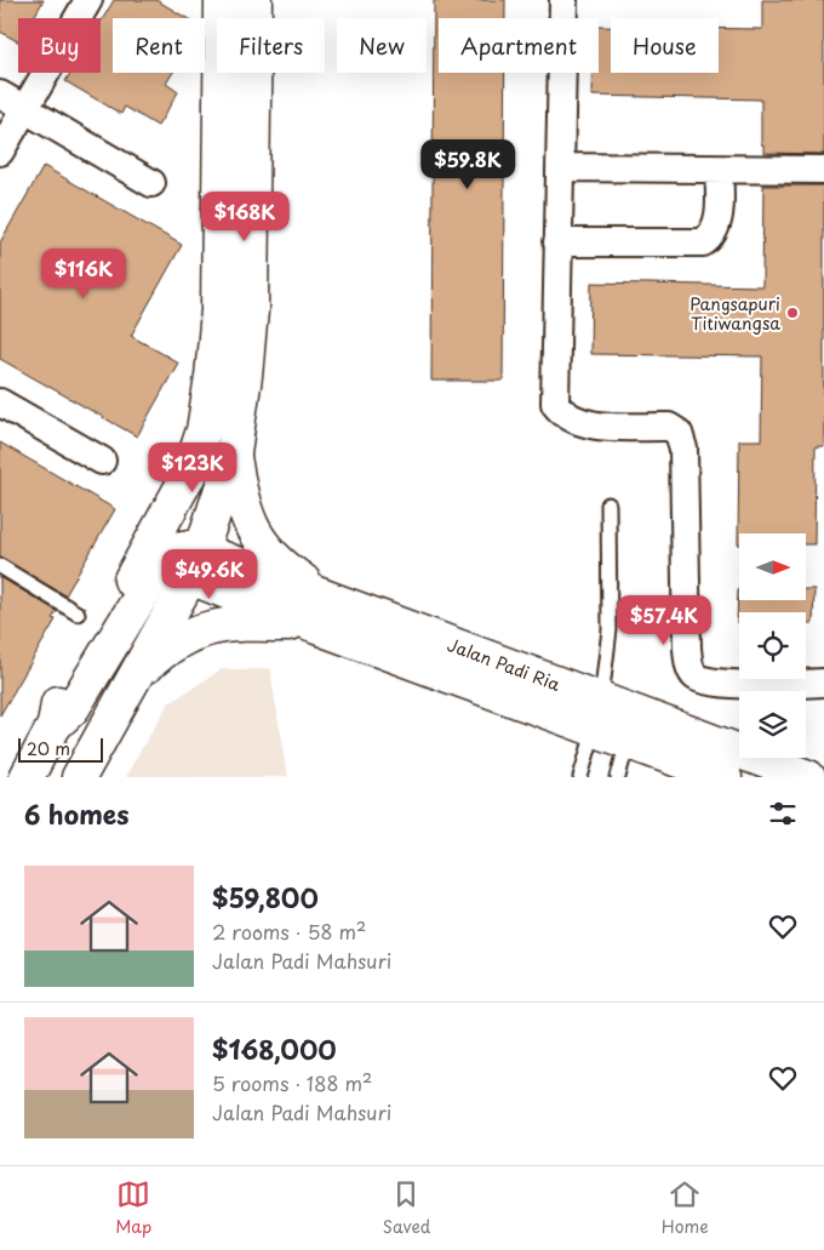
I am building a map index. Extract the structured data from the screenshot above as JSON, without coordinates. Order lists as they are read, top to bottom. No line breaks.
{"streets":{"main road":["Jalan Padi Ria"]},"places":["Pangsapuri Titiwangsa"],"scale_bar":"20 m","north":"right","page":{"chip":["Buy","Rent","Filters","New","Apartment","House"],"price":["$59.8K","$168K","$116K","$123K","$49.6K","$57.4K"],"scale":"20 m","heading":"6 homes","list":[{"name":"$59,800","note":"2 rooms · 58 m² · Jalan Padi Mahsuri"},{"name":"$168,000","note":"5 rooms · 188 m² · Jalan Padi Mahsuri"}],"tabs":["Map","Saved","Home"]}}
